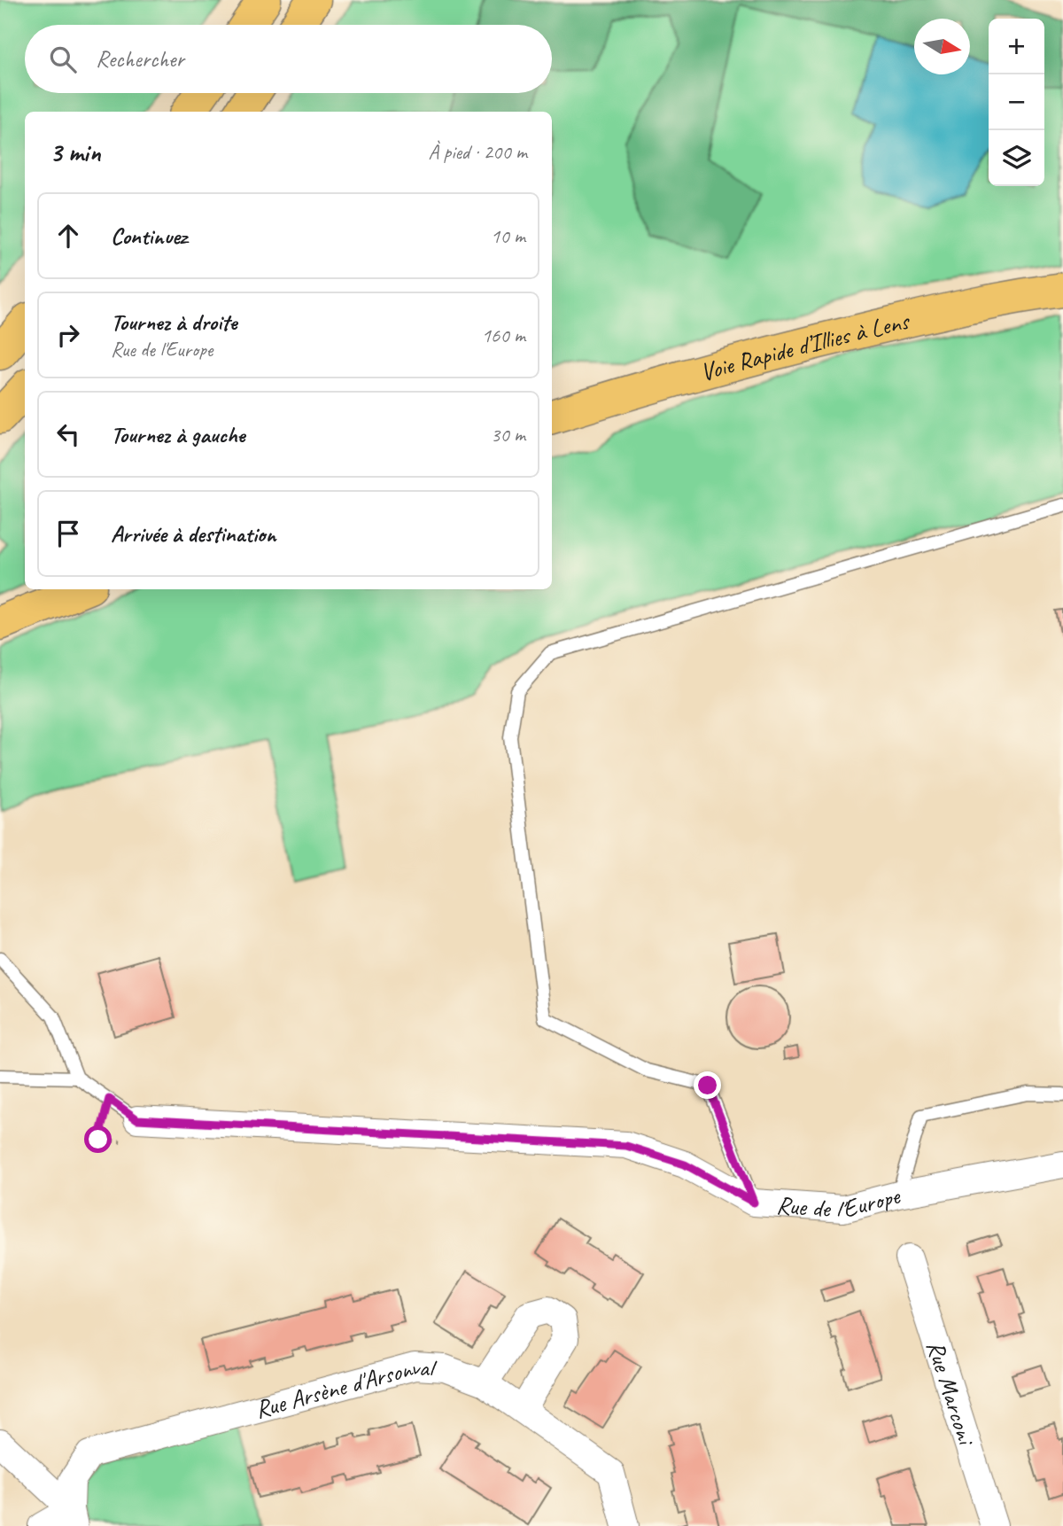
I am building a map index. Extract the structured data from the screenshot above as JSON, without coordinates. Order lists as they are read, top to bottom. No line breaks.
{"streets":{"highway":["Voie Rapide d’Illies à Lens"],"street":["Rue de l'Europe","Rue Arsène d'Arsonval","Rue Marconi"]},"north":"right","page":{"map_buttons":["+","−"],"search":"Rechercher","heading":["3 min","À pied · 200 m"],"list":[["Continuez","10 m"],["Tournez à droite","Rue de l'Europe","160 m"],["Tournez à gauche","30 m"],"Arrivée à destination"]}}
